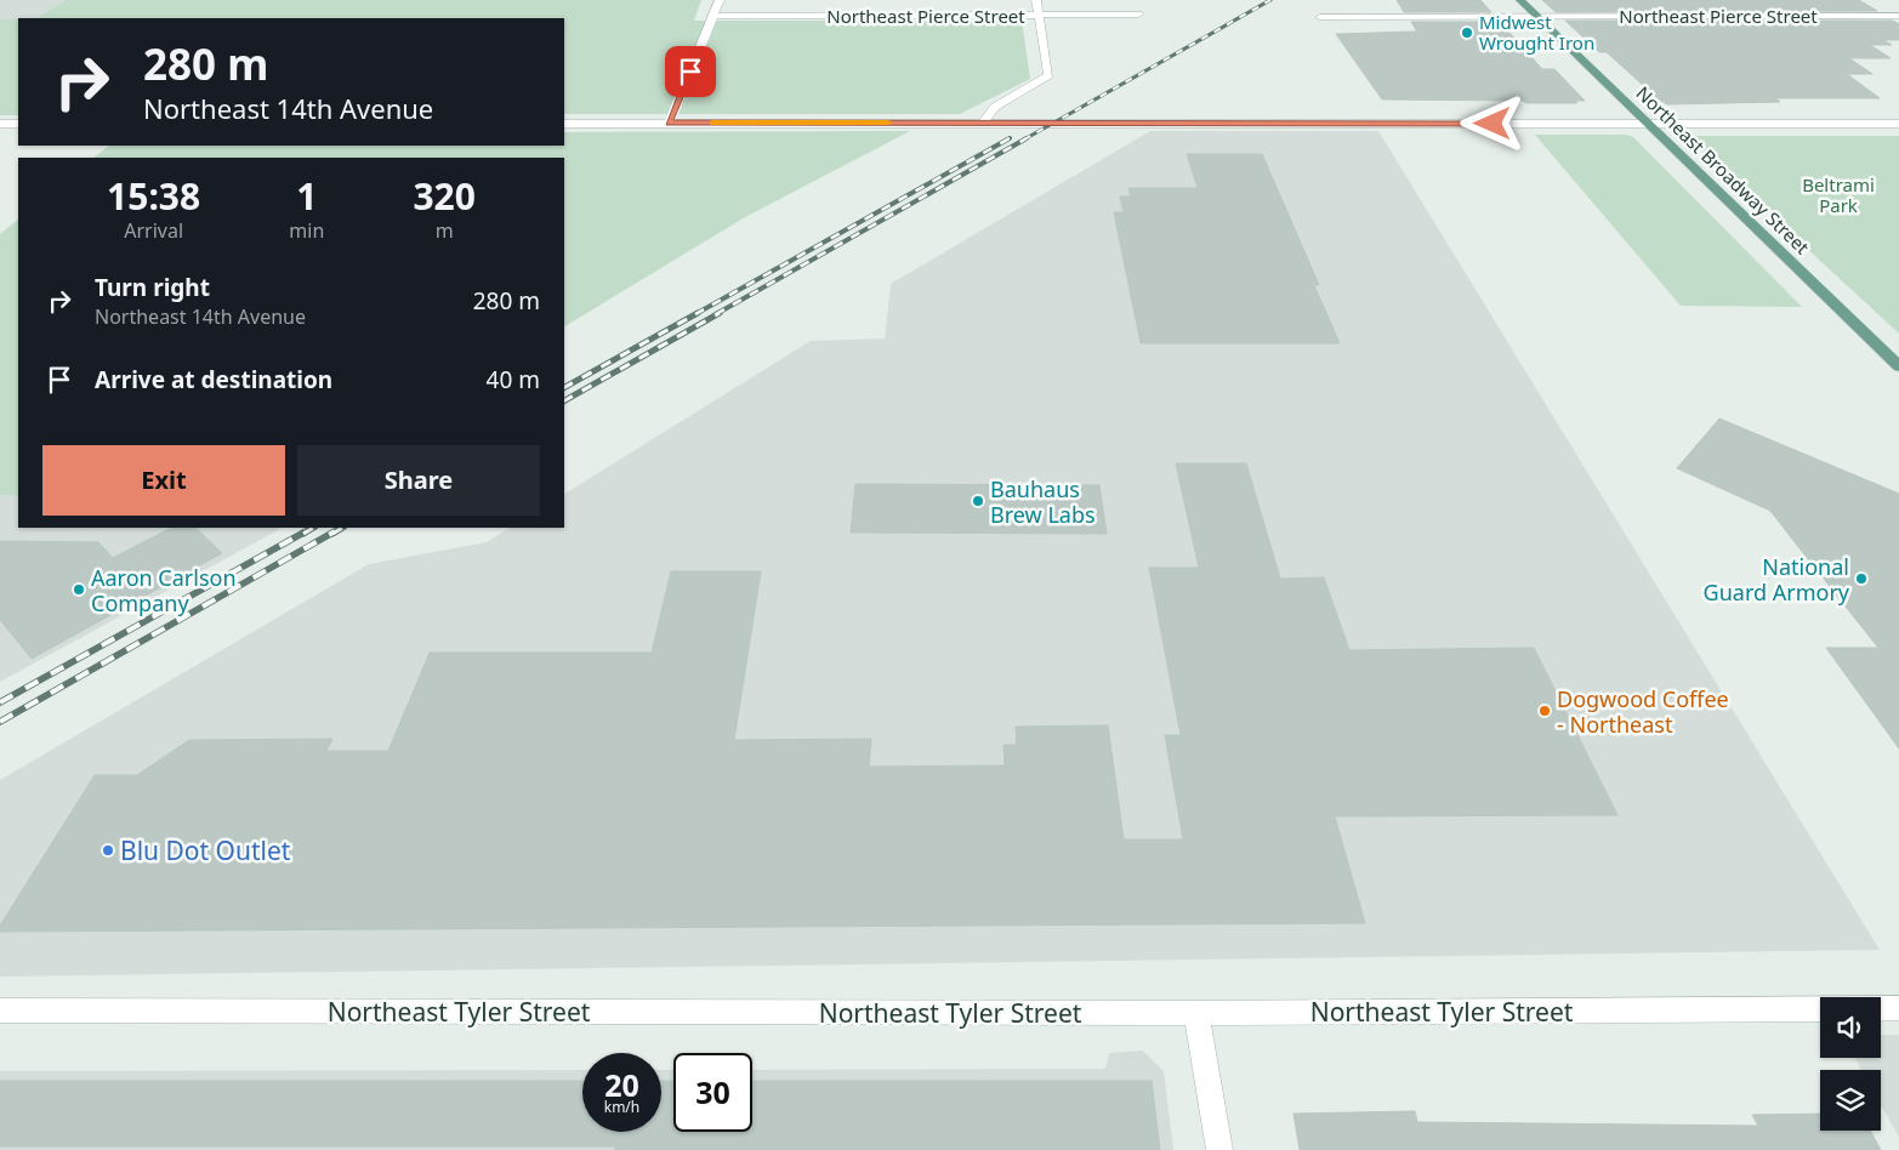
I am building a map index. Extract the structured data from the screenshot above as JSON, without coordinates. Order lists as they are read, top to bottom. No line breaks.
{"streets":{"main road":["Northeast Broadway Street"],"street":["Northeast Pierce Street","Northeast Tyler Street"]},"crossings":[["Northeast Pierce Street","Northeast Broadway Street"]],"parks":["Beltrami Park"],"places":["Midwest Wrought Iron","Bauhaus Brew Labs","National Guard Armory","Aaron Carlson Company","Dogwood Coffee - Northeast","Blu Dot Outlet"],"page":{"turn":["280 m","Northeast 14th Avenue"],"eta":["15:38","Arrival","1","min","320","m"],"list":[{"name":"Turn right","note":"Northeast 14th Avenue","value":"280 m"},{"name":"Arrive at destination","value":"40 m"}],"buttons":["Exit","Share"],"speed":"20 km/h","limit":"30"}}
